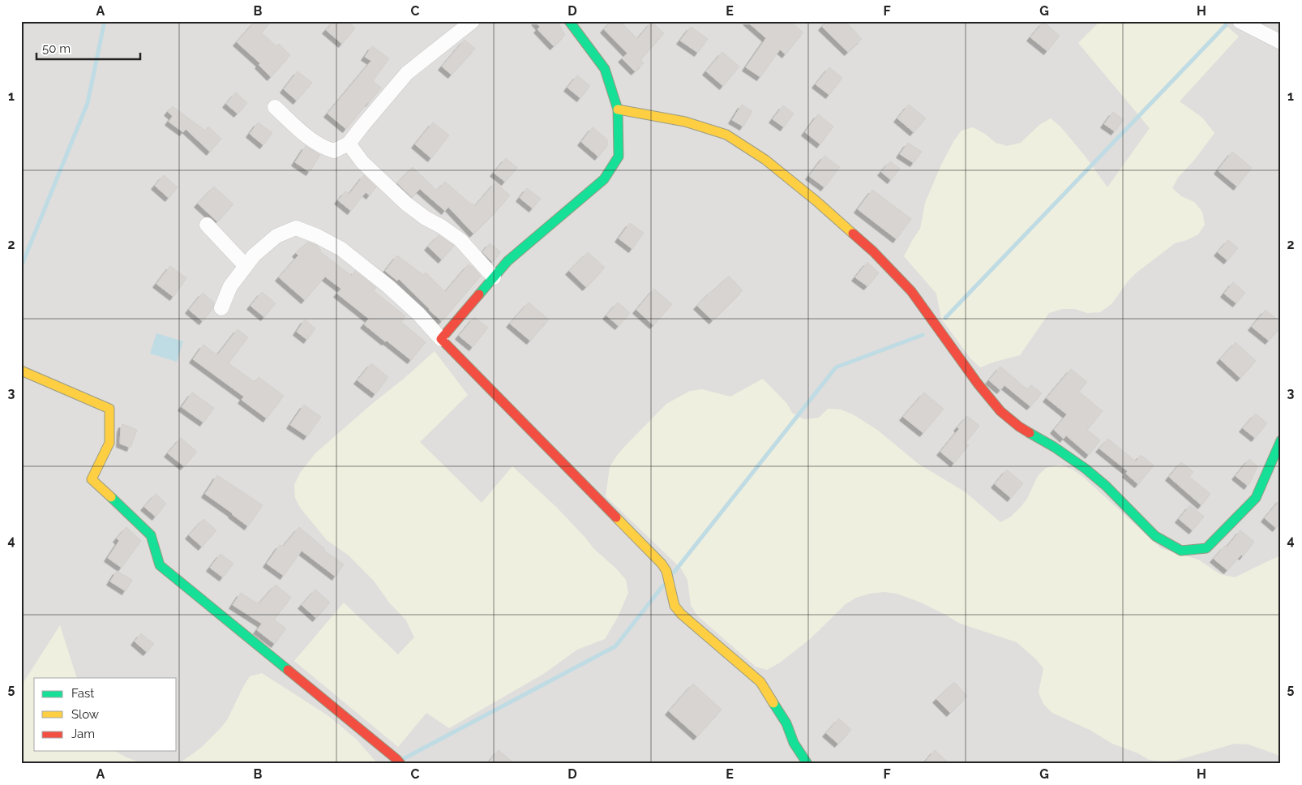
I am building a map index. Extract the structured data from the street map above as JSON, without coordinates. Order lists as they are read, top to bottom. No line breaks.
{"legend":["Fast","Slow","Jam"],"scale_bar":"50 m","grid":{"columns":["A","B","C","D","E","F","G","H"],"rows":["1","2","3","4","5"]}}
